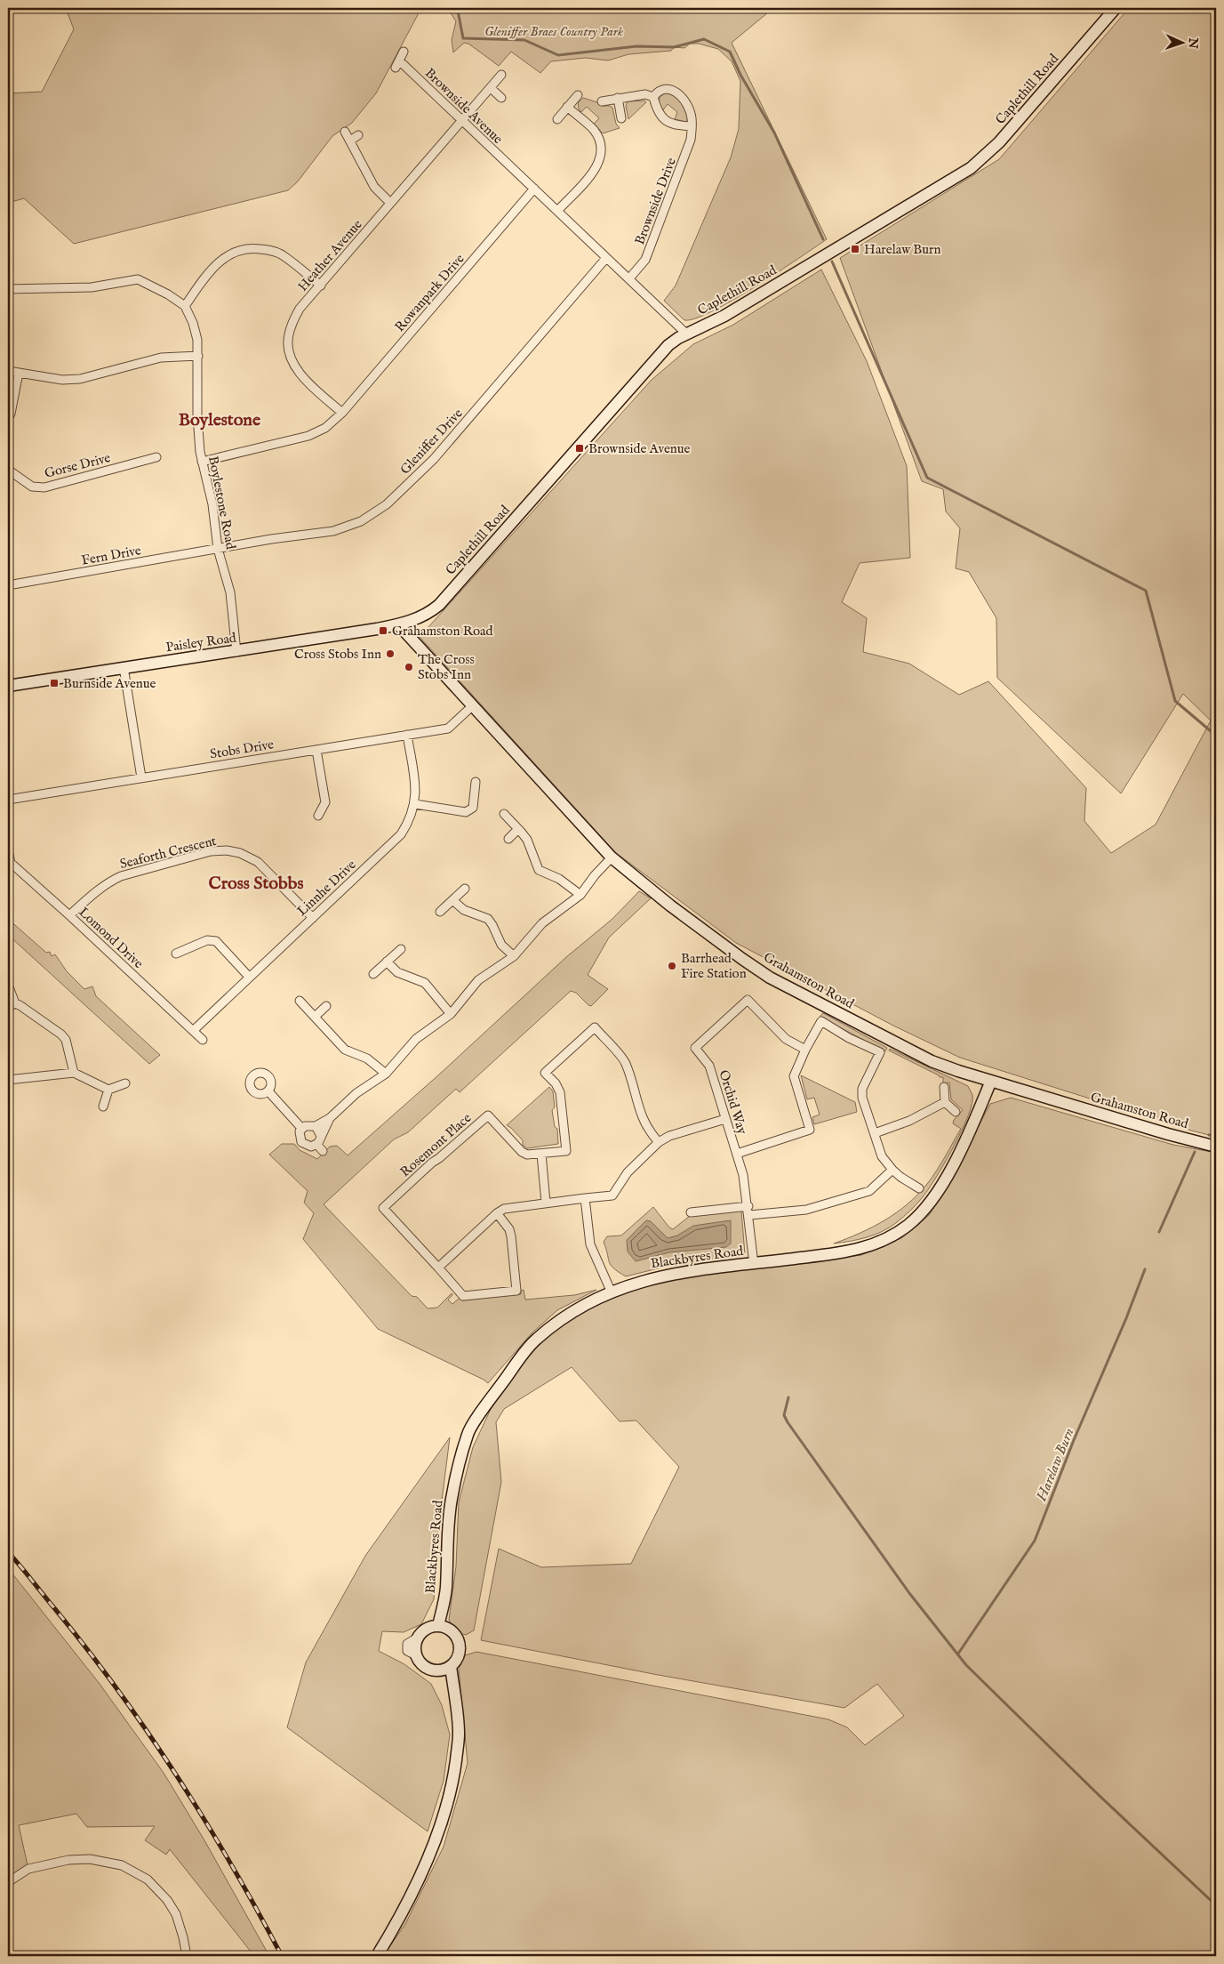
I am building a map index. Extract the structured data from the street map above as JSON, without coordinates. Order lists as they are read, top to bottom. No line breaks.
{"streets":{"main road":["Caplethill Road","Paisley Road","Grahamston Road","Blackbyres Road"],"street":["Brownside Avenue","Brownside Drive","Heather Avenue","Rowanpark Drive","Gleniffer Drive","Gorse Drive","Boylestone Road","Fern Drive","Stobs Drive","Seaforth Crescent","Linnhe Drive","Lomond Drive","Orchid Way","Rosemont Place"]},"crossings":[["Caplethill Road","Brownside Avenue"],["Caplethill Road","Paisley Road"],["Caplethill Road","Grahamston Road"],["Brownside Avenue","Brownside Drive"],["Brownside Avenue","Heather Avenue"],["Brownside Avenue","Rowanpark Drive"],["Brownside Avenue","Gleniffer Drive"],["Heather Avenue","Rowanpark Drive"],["Rowanpark Drive","Boylestone Road"],["Gleniffer Drive","Boylestone Road"],["Gleniffer Drive","Fern Drive"],["Boylestone Road","Fern Drive"],["Boylestone Road","Paisley Road"],["Paisley Road","Grahamston Road"],["Stobs Drive","Linnhe Drive"],["Stobs Drive","Grahamston Road"],["Seaforth Crescent","Linnhe Drive"],["Seaforth Crescent","Lomond Drive"],["Linnhe Drive","Lomond Drive"],["Grahamston Road","Blackbyres Road"],["Orchid Way","Blackbyres Road"]],"districts":["Boylestone","Cross Stobbs"],"water":["Harelaw Burn"],"parks":["Gleniffer Braes Country Park"],"places":{"transit":["Harelaw Burn","Brownside Avenue","Grahamston Road","Burnside Avenue"],"other":["Cross Stobs Inn","The Cross Stobs Inn","Barrhead Fire Station"]},"north":"right"}
